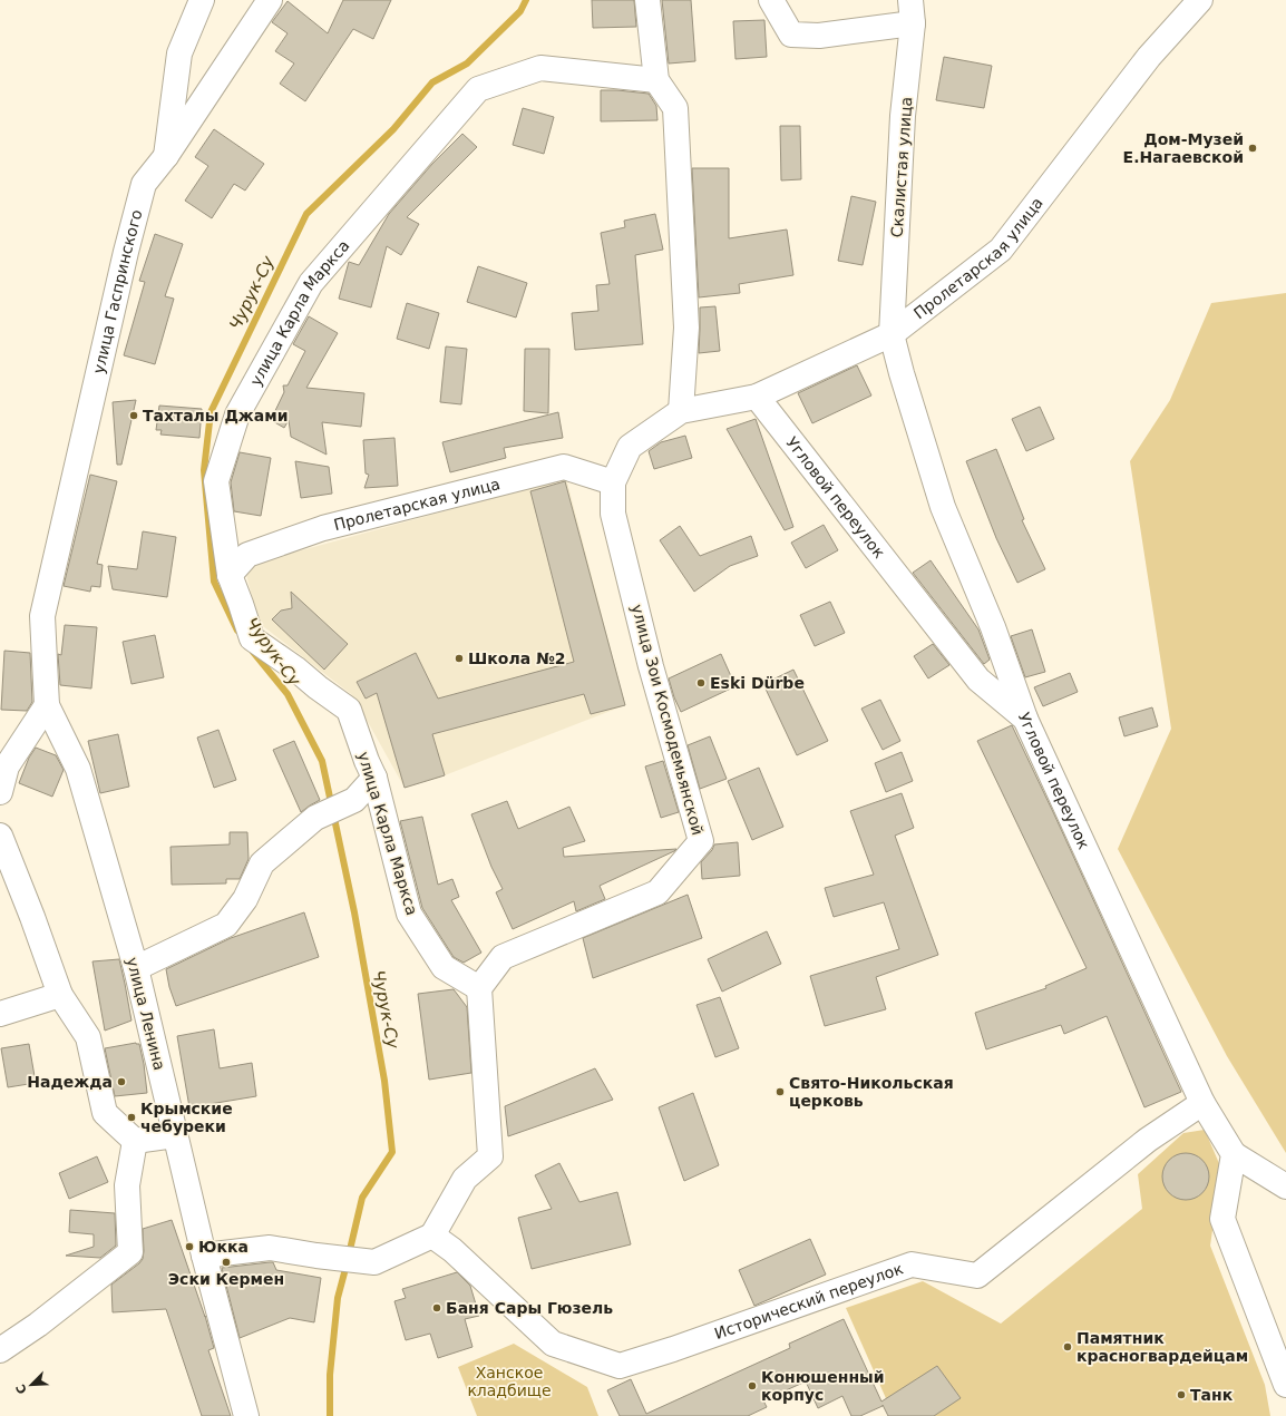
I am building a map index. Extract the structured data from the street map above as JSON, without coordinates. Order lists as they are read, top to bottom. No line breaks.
{"streets":{"street":["Скалистая улица","Пролетарская улица","улица Гаспринского","улица Карла Маркса","Угловой переулок","улица Зои Космодемьянской","улица Ленина","Исторический переулок"]},"crossings":[["Скалистая улица","Пролетарская улица"],["Скалистая улица","Угловой переулок"],["Пролетарская улица","улица Карла Маркса"],["Пролетарская улица","Угловой переулок"],["Пролетарская улица","улица Зои Космодемьянской"],["улица Гаспринского","улица Ленина"],["улица Карла Маркса","улица Зои Космодемьянской"],["Угловой переулок","Исторический переулок"]],"water":["Чурук-Су"],"parks":["Ханское кладбище"],"places":["Дом-Музей Е.Нагаевской","Тахталы Джами","Школа №2","Eski Dürbe","Надежда","Свято-Никольская церковь","Крымские чебуреки","Юкка","Эски Кермен","Баня Сары Гюзель","Памятник красногвардейцам","Конюшенный корпус","Танк"],"north":"bottom left"}
